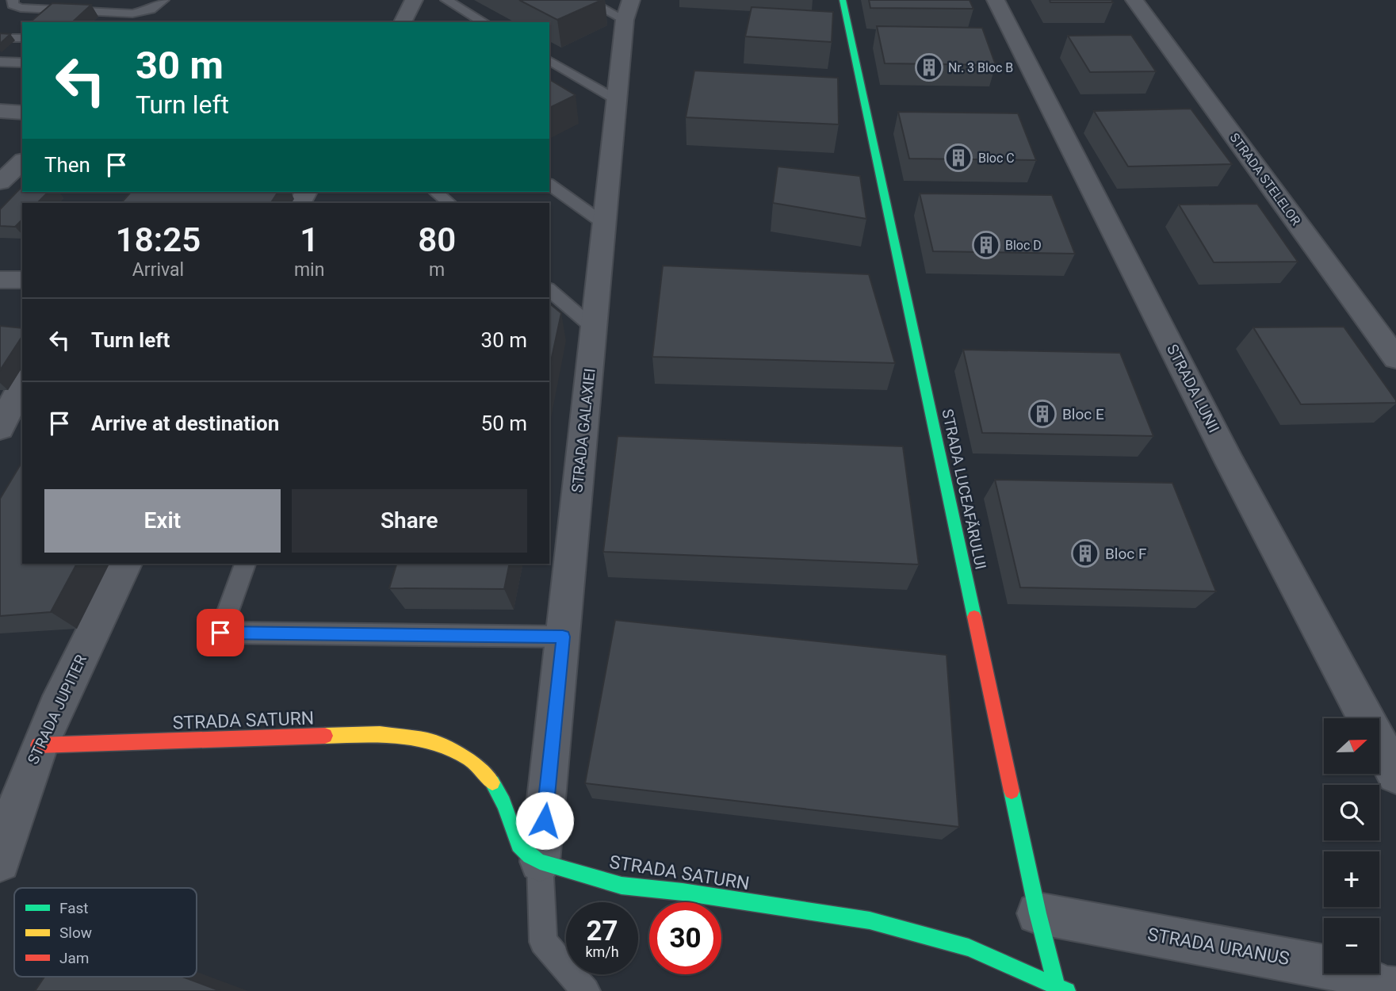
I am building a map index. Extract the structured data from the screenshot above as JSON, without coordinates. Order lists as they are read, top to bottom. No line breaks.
{"streets":{"street":["STRADA STELELOR","STRADA LUNII","STRADA GALAXIEI","STRADA LUCEAFĂRULUI","STRADA JUPITER","STRADA SATURN","STRADA URANUS"]},"crossings":[["STRADA GALAXIEI","STRADA SATURN"],["STRADA LUCEAFĂRULUI","STRADA SATURN"],["STRADA LUCEAFĂRULUI","STRADA URANUS"],["STRADA JUPITER","STRADA SATURN"]],"places":{"building":["Nr. 3 Bloc B","Bloc C","Bloc D","Bloc E","Bloc F"]},"legend":["Fast","Slow","Jam"],"north":"right","page":{"turn":["30 m","Turn left"],"then":"Then","eta":["18:25","Arrival","1","min","80","m"],"list":[{"name":"Turn left","value":"30 m"},{"name":"Arrive at destination","value":"50 m"}],"buttons":["Exit","Share"],"map_buttons":["+","−"],"speed":"27 km/h","limit":"30"}}
